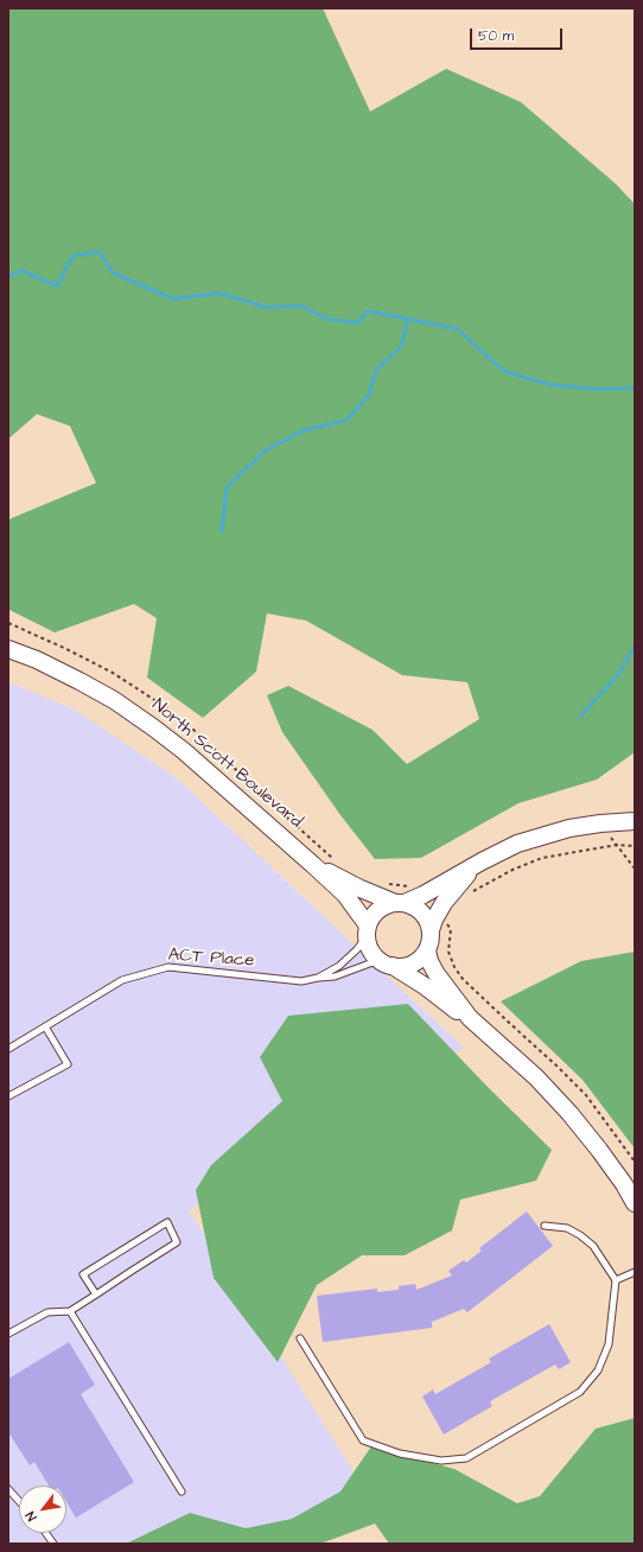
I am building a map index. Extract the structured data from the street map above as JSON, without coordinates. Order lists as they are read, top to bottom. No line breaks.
{"streets":{"main road":["North Scott Boulevard"],"lane":["ACT Place"]},"crossings":[["North Scott Boulevard","ACT Place"]],"scale_bar":"50 m","north":"bottom left"}
